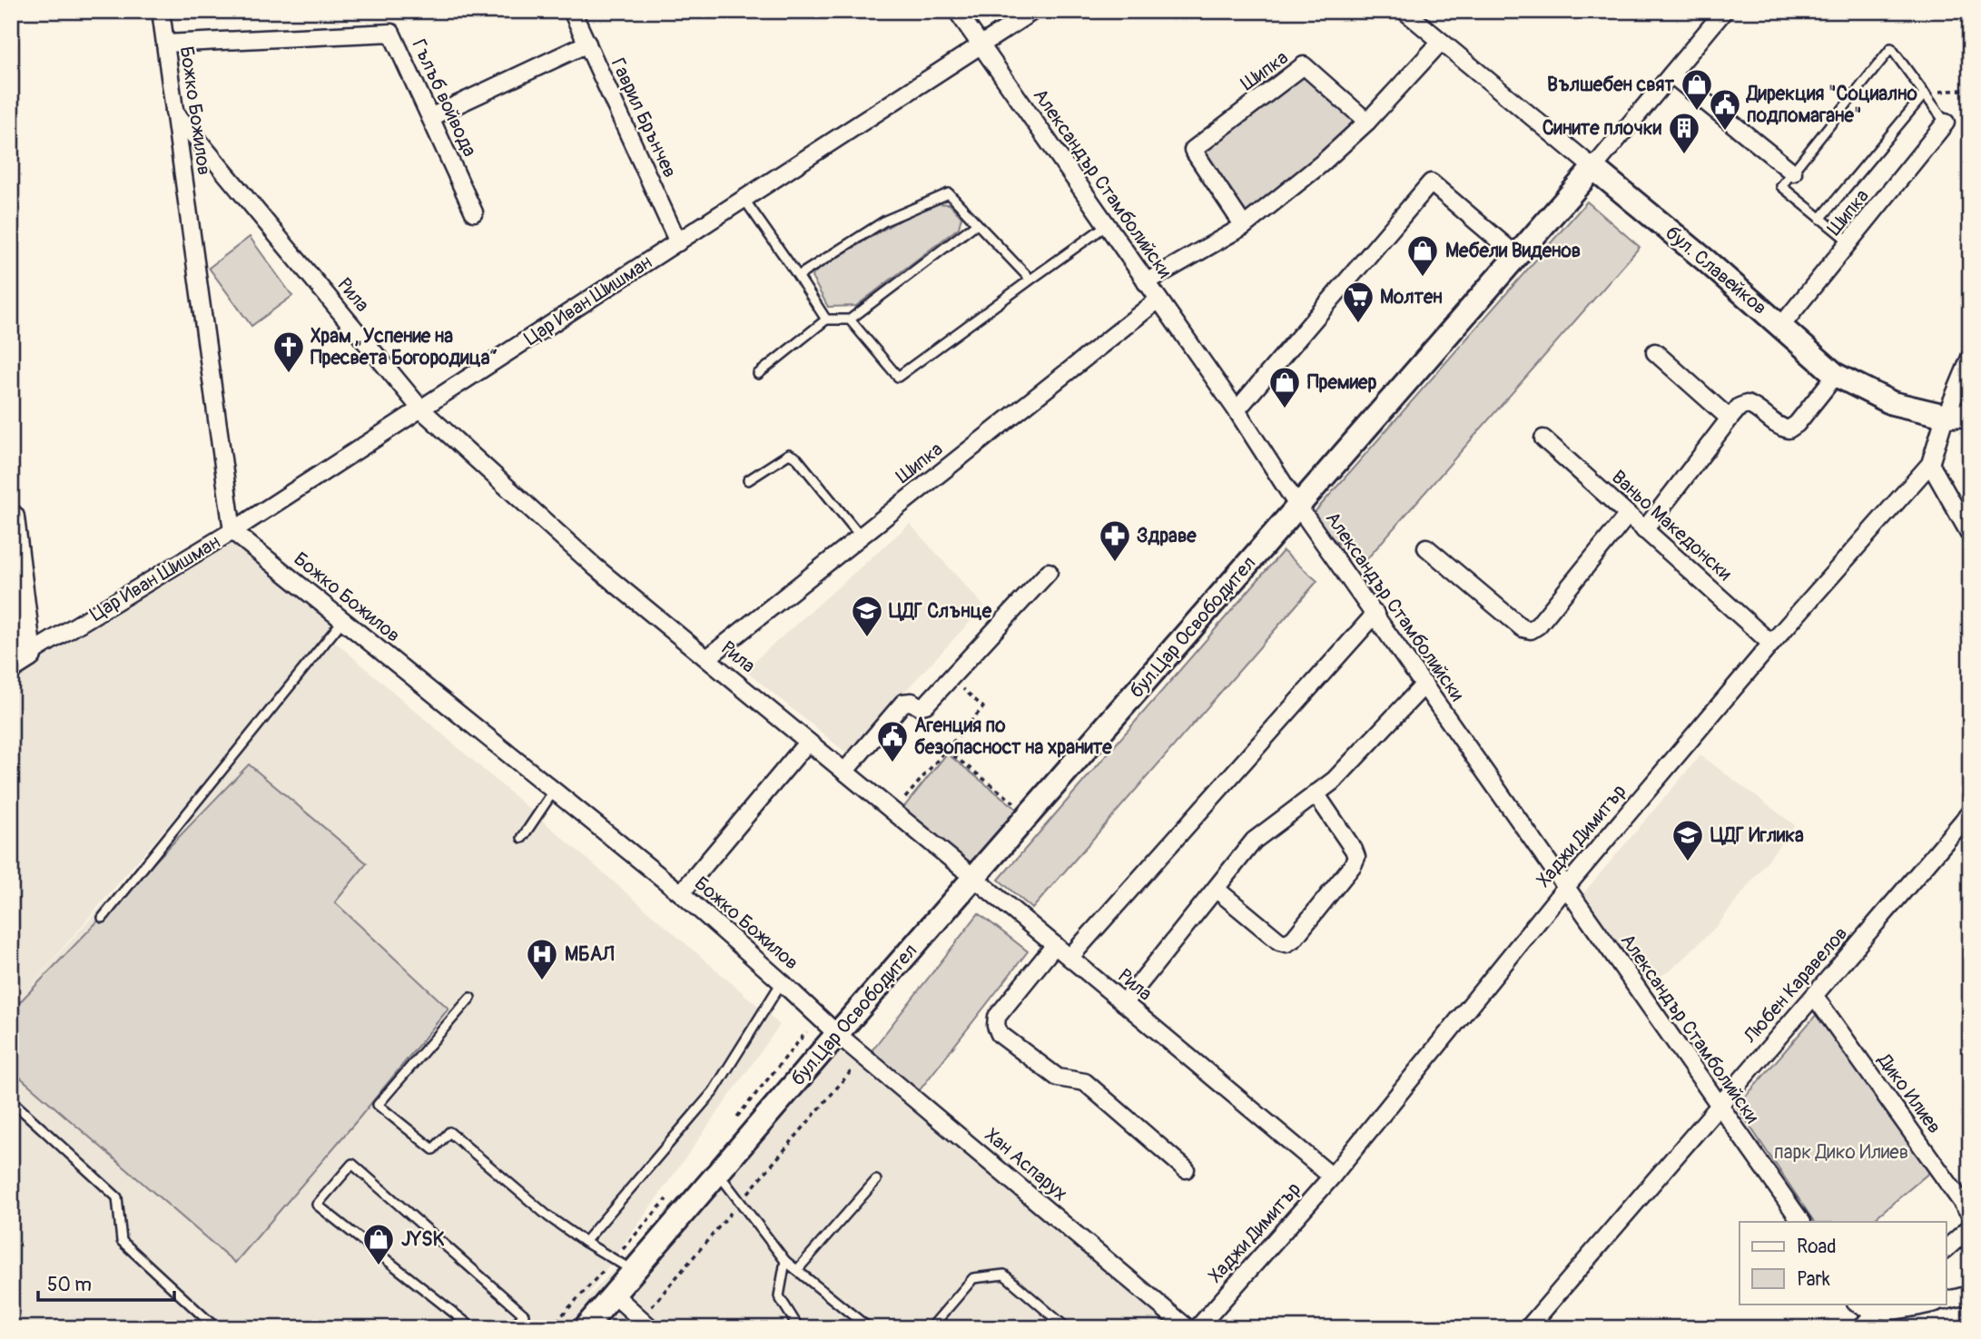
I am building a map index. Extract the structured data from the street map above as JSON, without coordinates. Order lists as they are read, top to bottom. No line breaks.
{"streets":{"street":["Шипка","Гълъб войвода","Божко Божилов","Гаврил Брънчев","Александър Стамболийски","бул. Славейков","Рила","Цар Иван Шишман","Ваньо Македонски","бул.Цар Освободител","Хаджи Димитър","Любен Каравелов","Дико Илиев","Хан Аспарух"]},"crossings":[["Шипка","Александър Стамболийски"],["Шипка","бул. Славейков"],["Шипка","Рила"],["Гълъб войвода","Божко Божилов"],["Божко Божилов","Рила"],["Божко Божилов","Цар Иван Шишман"],["Божко Божилов","бул.Цар Освободител"],["Божко Божилов","Хан Аспарух"],["Гаврил Брънчев","Цар Иван Шишман"],["Александър Стамболийски","Цар Иван Шишман"],["Александър Стамболийски","бул.Цар Освободител"],["Александър Стамболийски","Хаджи Димитър"],["Александър Стамболийски","Любен Каравелов"],["бул. Славейков","бул.Цар Освободител"],["бул. Славейков","Хаджи Димитър"],["Рила","Цар Иван Шишман"],["Рила","бул.Цар Освободител"],["Рила","Хаджи Димитър"],["Ваньо Македонски","Хаджи Димитър"],["бул.Цар Освободител","Хан Аспарух"],["Любен Каравелов","Дико Илиев"]],"parks":["парк Дико Илиев"],"places":{"shop":["Вълшебен свят","Мебели Виденов","Премиер","JYSK"],"public building":["Дирекция \"Социално подпомагане\"","Агенция по безопасност на храните"],"building":["Сините плочки"],"supermarket":["Молтен"],"church":["Храм „Успение на Пресвета Богородица“"],"pharmacy":["Здраве"],"school or university":["ЦДГ Слънце","ЦДГ Иглика"],"hospital":["МБАЛ"]},"legend":["Road","Park"],"scale_bar":"50 m"}
